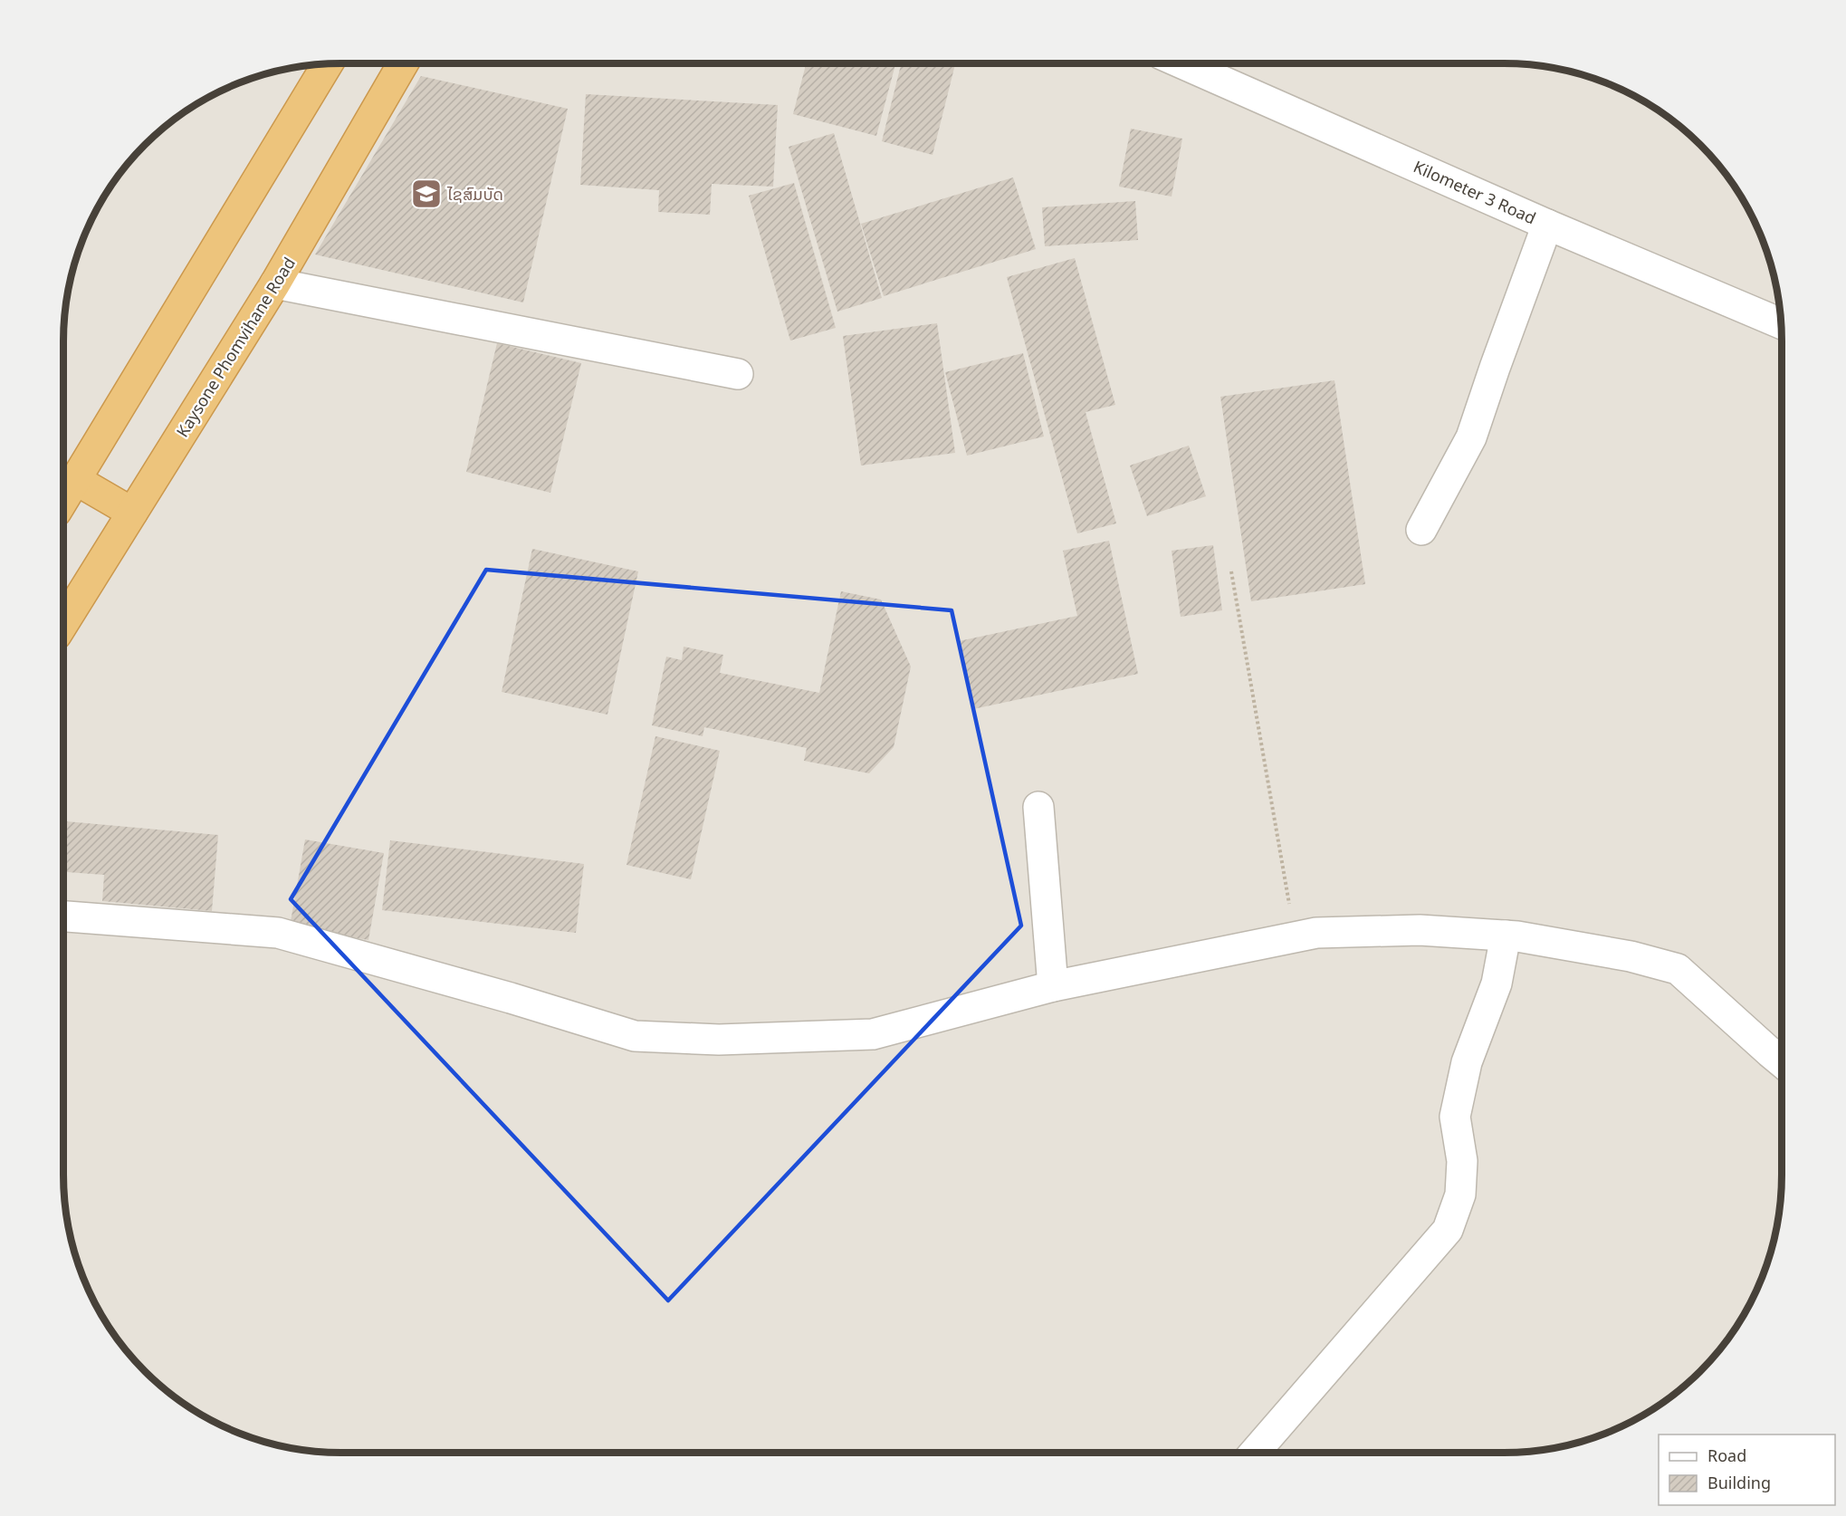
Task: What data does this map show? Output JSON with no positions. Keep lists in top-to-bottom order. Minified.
{"streets":{"highway":["Kaysone Phomvihane Road"],"street":["Kilometer 3 Road"]},"places":{"school or university":["ໄຊສົມບັດ"]},"legend":["Road","Building"]}
